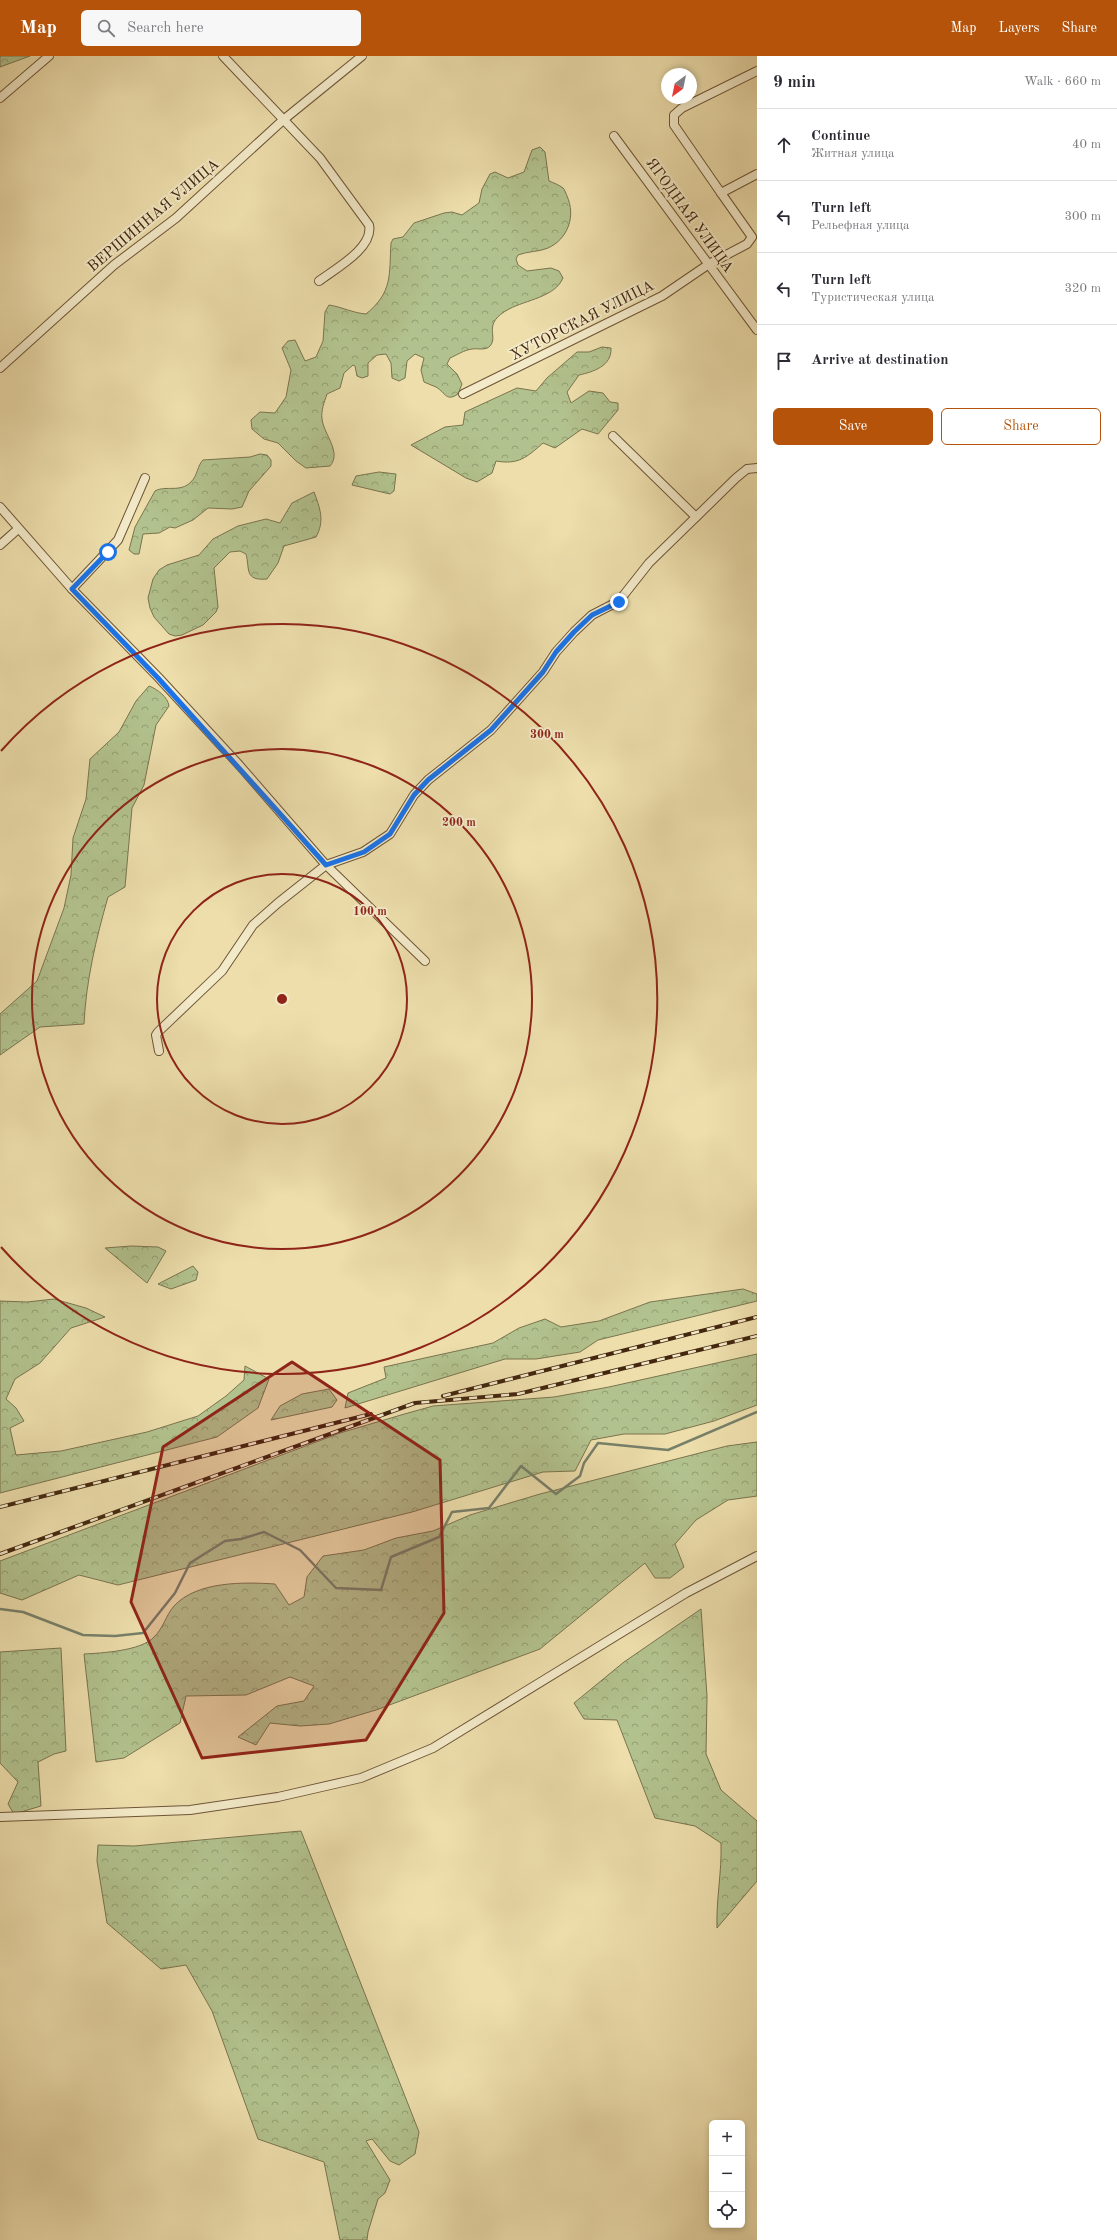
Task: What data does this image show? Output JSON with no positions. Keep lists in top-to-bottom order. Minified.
{"streets":{"street":["ВЕРШИННАЯ УЛИЦА","ЯГОДНАЯ УЛИЦА","ХУТОРСКАЯ УЛИЦА"]},"crossings":[["ЯГОДНАЯ УЛИЦА","ХУТОРСКАЯ УЛИЦА"]],"north":"bottom left","page":{"header":"Map","search":"Search here","nav":["Map","Layers","Share"],"heading":["9 min","Walk · 660 m"],"list":[["Continue","Житная улица","40 m"],["Turn left","Рельефная улица","300 m"],["Turn left","Туристическая улица","320 m"],"Arrive at destination"],"buttons":["Save","Share"],"map_buttons":["+","−"]},"rings":["300 m","200 m","100 m"]}
